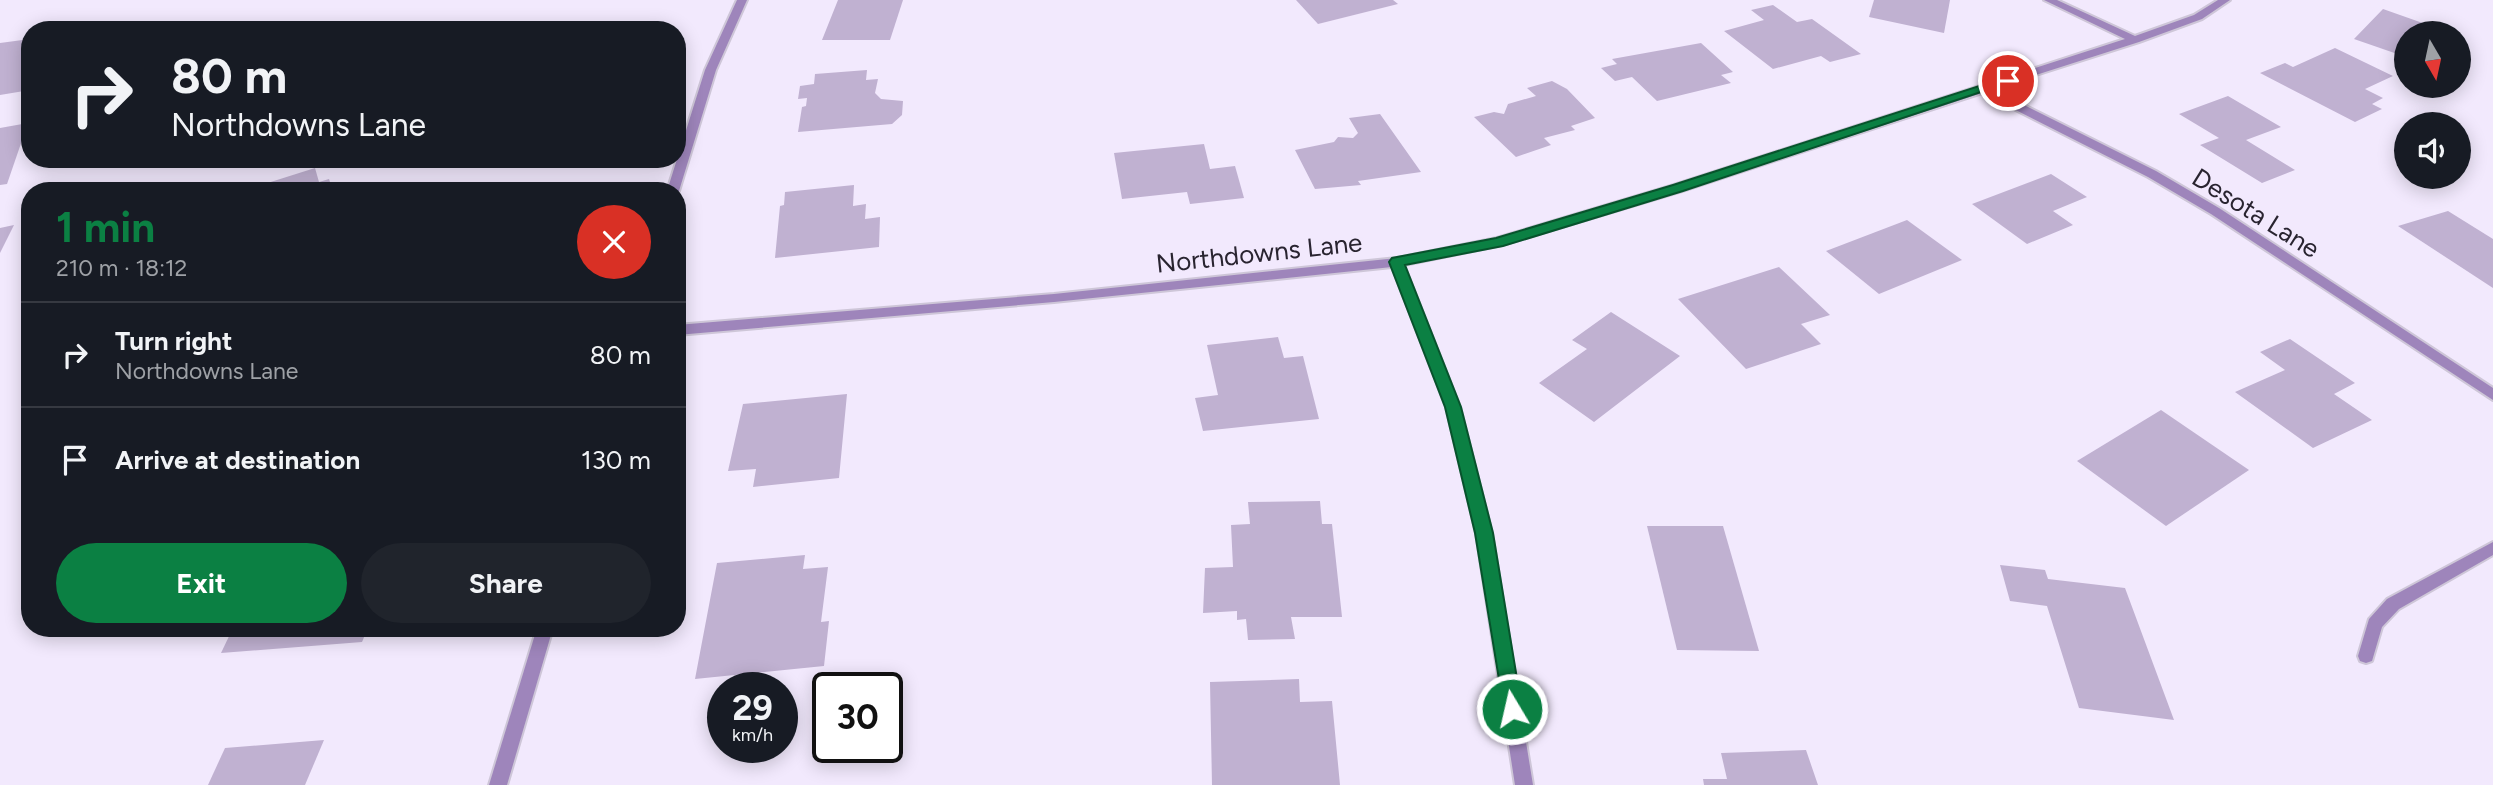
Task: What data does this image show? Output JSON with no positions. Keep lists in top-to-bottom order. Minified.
{"streets":{"street":["Desota Lane","Northdowns Lane"]},"crossings":[["Desota Lane","Northdowns Lane"]],"north":"bottom","page":{"turn":["80 m","Northdowns Lane"],"heading":["1 min","210 m · 18:12"],"list":[{"name":"Turn right","note":"Northdowns Lane","value":"80 m"},{"name":"Arrive at destination","value":"130 m"}],"buttons":["Exit","Share"],"speed":"29 km/h","limit":"30"}}
